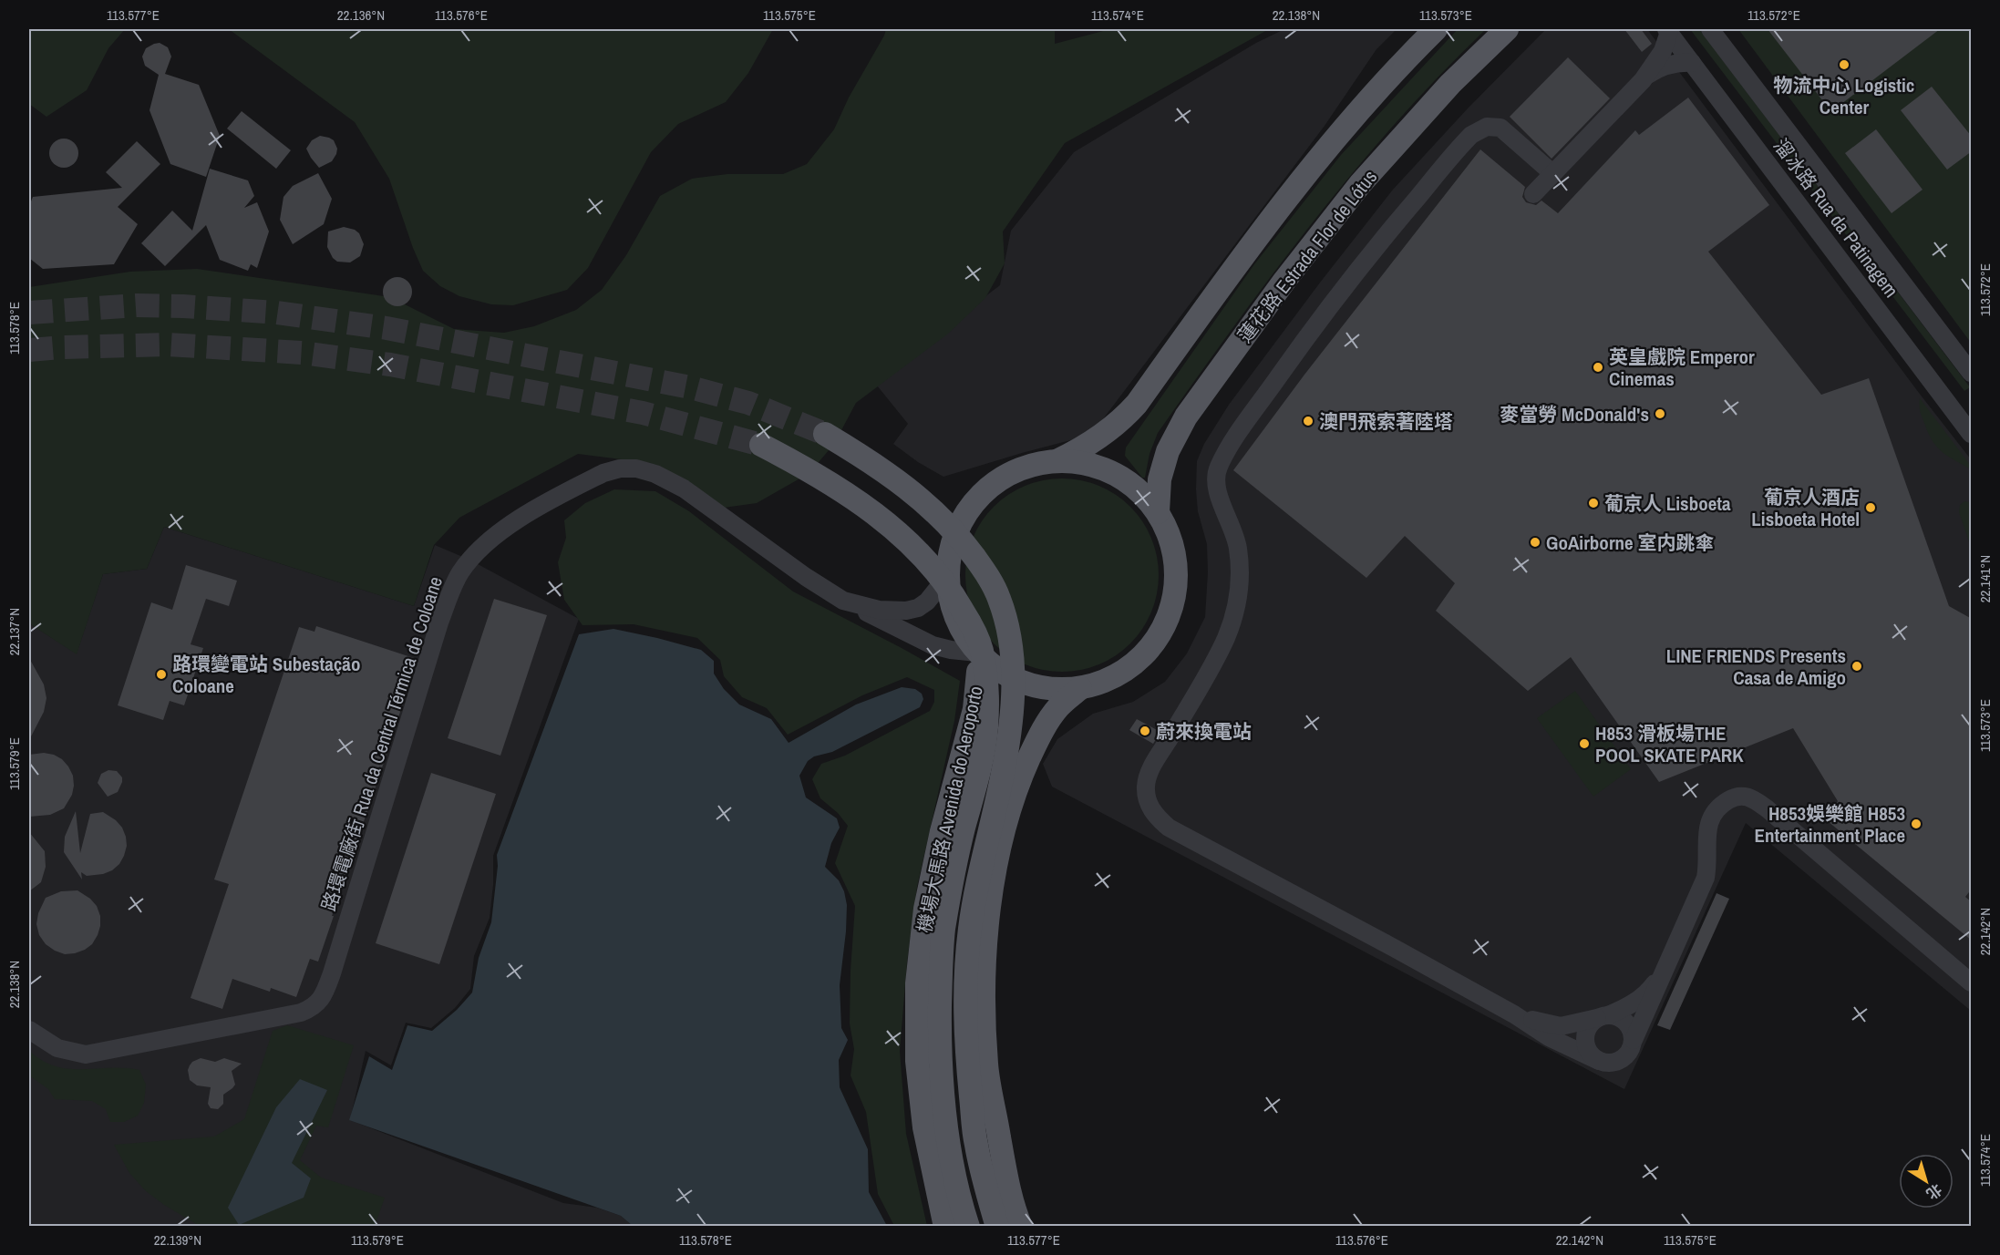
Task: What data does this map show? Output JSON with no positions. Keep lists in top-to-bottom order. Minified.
{"streets":{"main road":["蓮花路 Estrada Flor de Lótus","機場大馬路 Avenida do Aeroporto"],"street":["溜冰路 Rua da Patinagem","路環電廠街 Rua da Central Térmica de Coloane"]},"places":["物流中心 Logistic Center","英皇戲院 Emperor Cinemas","麥當勞 McDonald's","澳門飛索著陸塔","葡京人 Lisboeta","葡京人酒店 Lisboeta Hotel","GoAirborne 室内跳傘","LINE FRIENDS Presents Casa de Amigo","路環變電站 Subestação Coloane","蔚來換電站","H853 滑板場THE POOL SKATE PARK","H853娛樂館 H853 Entertainment Place"],"north":"bottom right","coordinates":["113.577°E","22.136°N","113.576°E","113.575°E","113.574°E","22.138°N","113.573°E","113.572°E","113.578°E","22.141°N","22.137°N","113.579°E","22.142°N","22.139°N"]}
